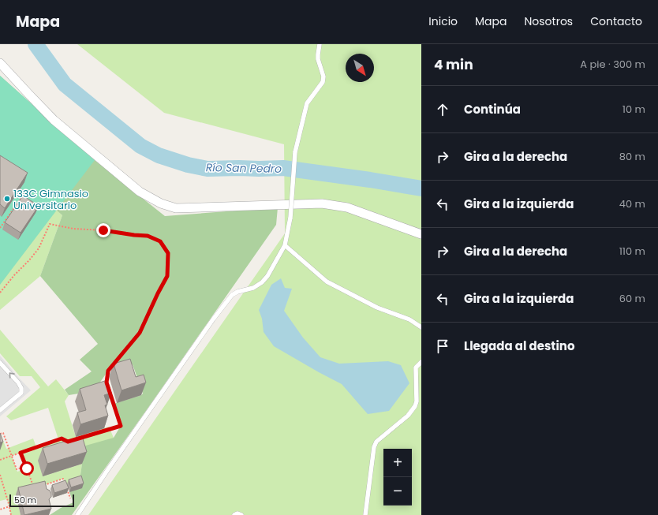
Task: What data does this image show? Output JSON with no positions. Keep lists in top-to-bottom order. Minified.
{"water":["Río San Pedro"],"places":["133C Gimnasio Universitario"],"scale_bar":"50 m","north":"bottom right","page":{"header":"Mapa","nav":["Inicio","Mapa","Nosotros","Contacto"],"heading":["4 min","A pie · 300 m"],"list":[["Continúa","10 m"],["Gira a la derecha","80 m"],["Gira a la izquierda","40 m"],["Gira a la derecha","110 m"],["Gira a la izquierda","60 m"],"Llegada al destino"],"map_buttons":["+","−"],"scale":"50 m"}}
